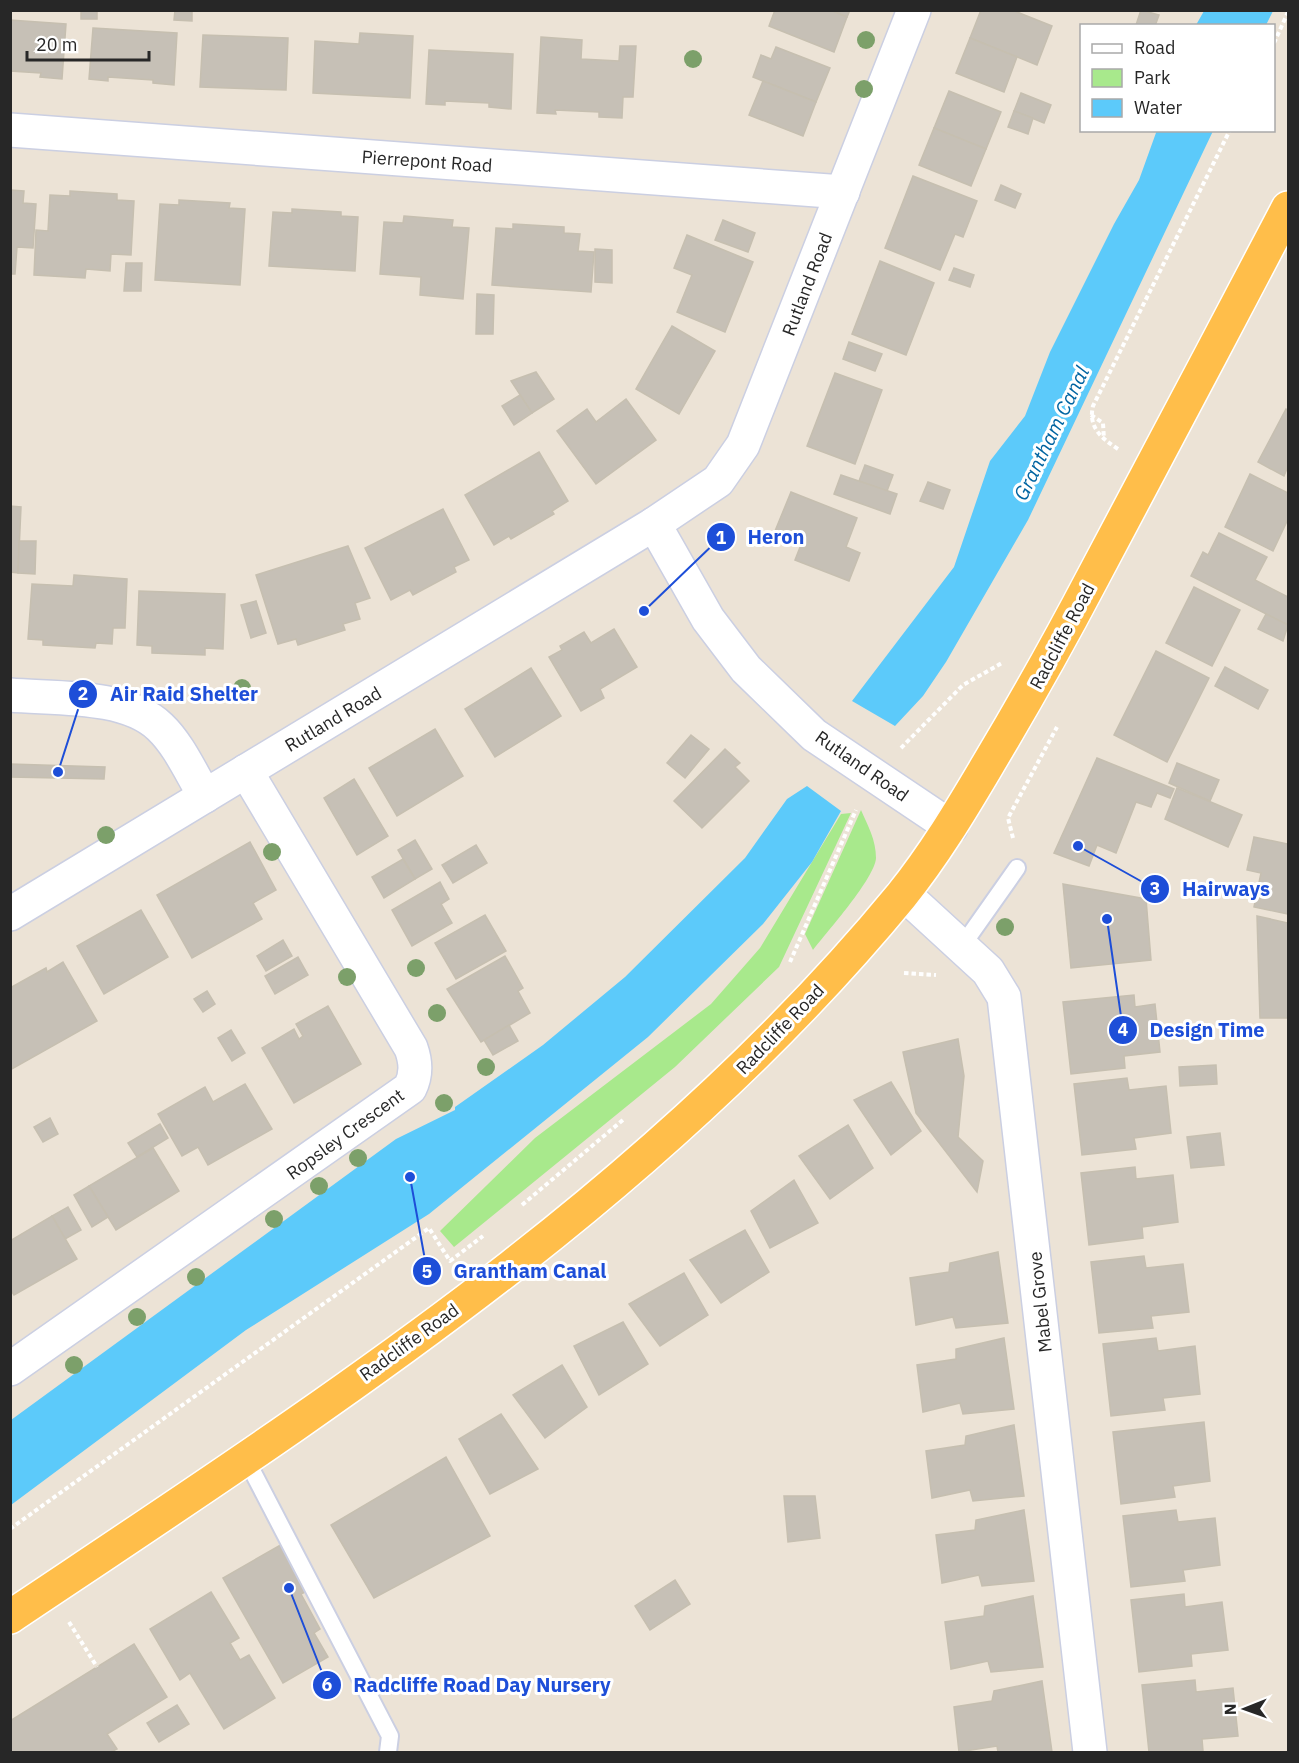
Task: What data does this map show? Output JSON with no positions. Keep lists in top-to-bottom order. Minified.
{"streets":{"highway":["Radcliffe Road"],"street":["Pierrepont Road","Rutland Road","Ropsley Crescent","Mabel Grove"]},"crossings":[["Pierrepont Road","Rutland Road"],["Rutland Road","Radcliffe Road"],["Rutland Road","Ropsley Crescent"],["Radcliffe Road","Mabel Grove"]],"water":["Grantham Canal"],"places":["Heron","Air Raid Shelter","Hairways","Design Time","Grantham Canal","Radcliffe Road Day Nursery"],"legend":["Road","Park","Water"],"scale_bar":"20 m","north":"left"}
